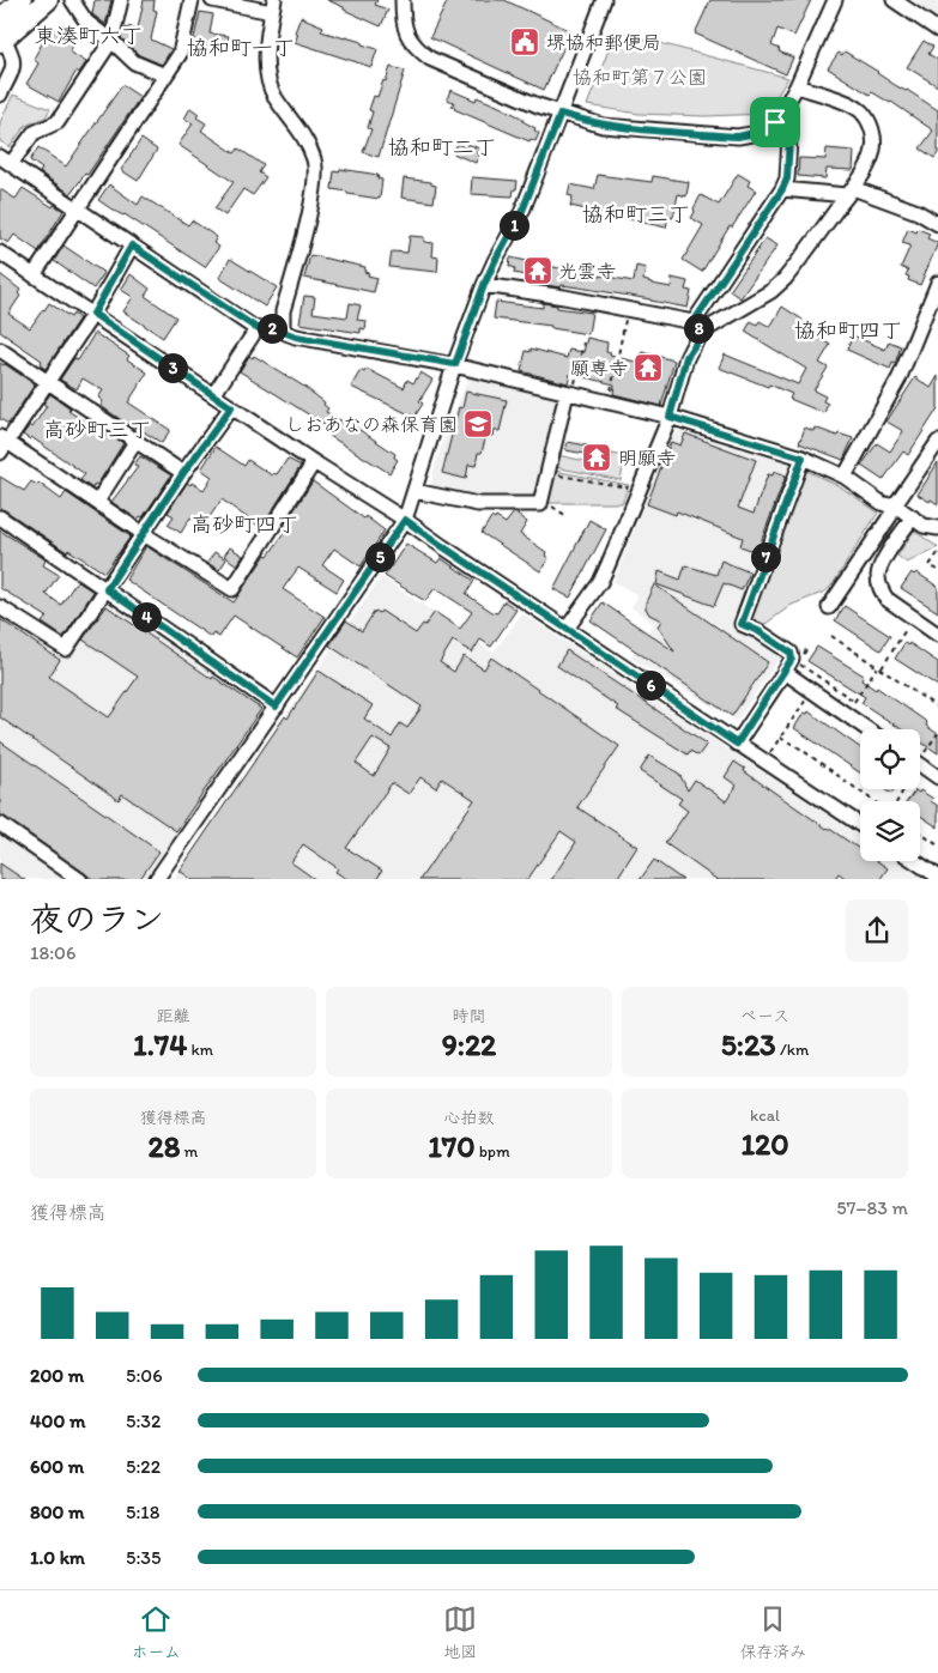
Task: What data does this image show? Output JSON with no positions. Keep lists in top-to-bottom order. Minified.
{"districts":["東湊町六丁","協和町一丁","協和町二丁","協和町三丁","協和町四丁","高砂町三丁","高砂町四丁"],"parks":["協和町第７公園"],"places":{"public building":["堺協和郵便局"],"temple":["光雲寺","願専寺","明願寺"],"school or university":["しおあなの森保育園"]},"page":{"pins":["1","2","8","3","5","7","4","6"],"heading":["夜のラン","18:06"],"stats":[["距離","1.74 km"],["時間","9:22"],["ペース","5:23 /km"],["獲得標高","28 m"],["心拍数","170 bpm"],["kcal","120"]],"chart":["獲得標高","57–83 m"],"list":[{"name":"200 m","note":"5:06"},{"name":"400 m","note":"5:32"},{"name":"600 m","note":"5:22"},{"name":"800 m","note":"5:18"},{"name":"1.0 km","note":"5:35"}],"tabs":["ホーム","地図","保存済み"]}}
